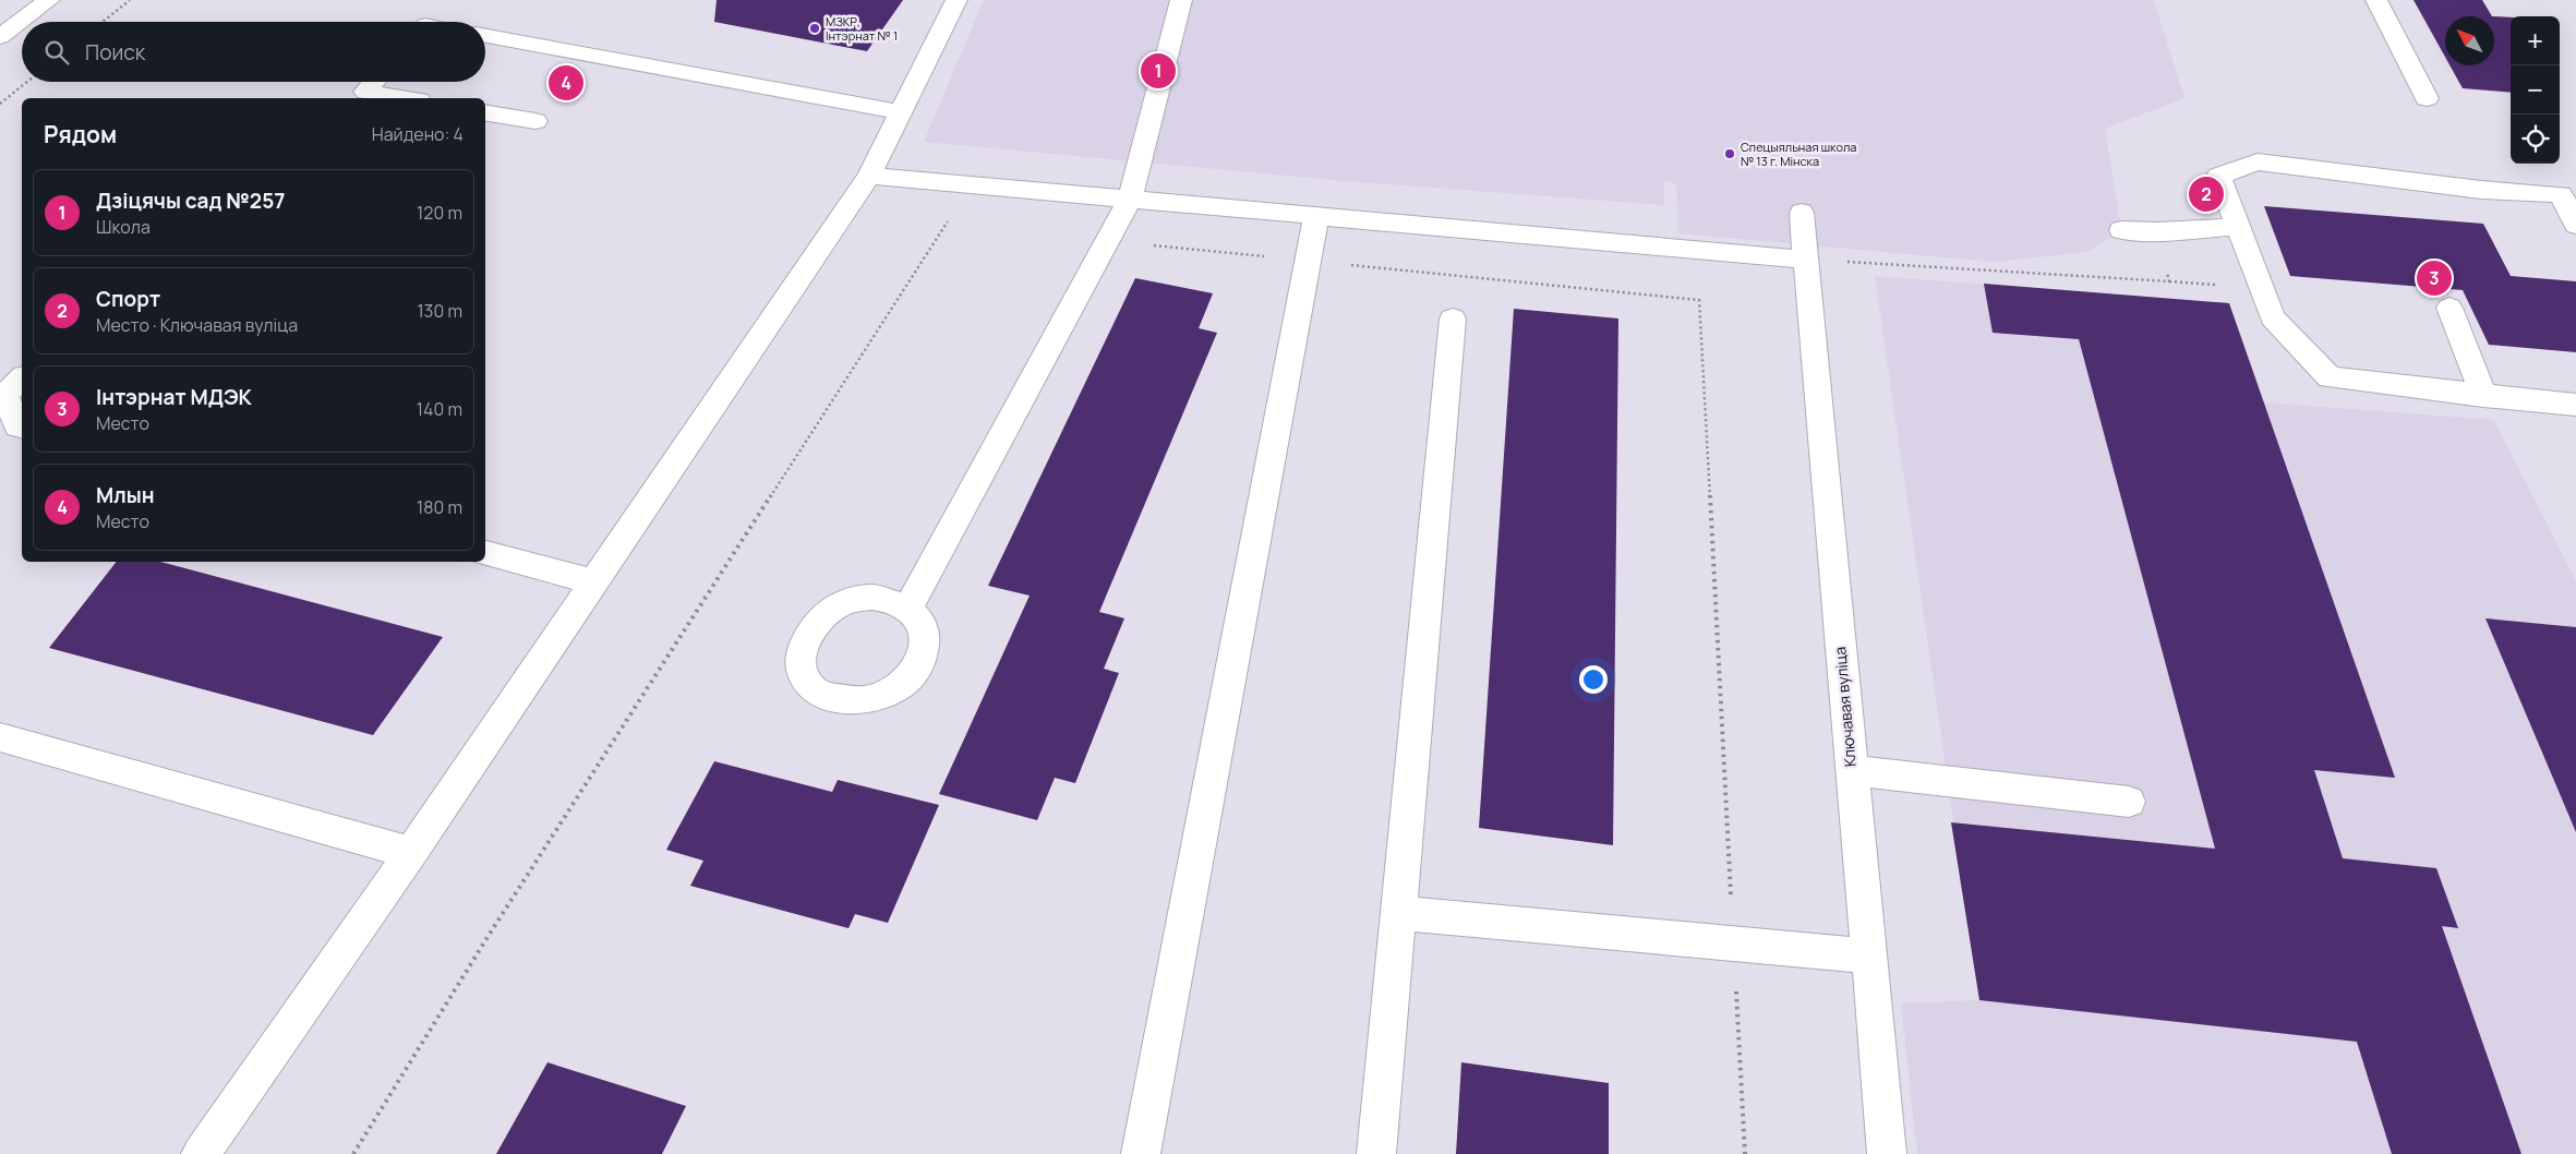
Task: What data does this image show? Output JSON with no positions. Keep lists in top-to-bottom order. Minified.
{"streets":{"street":["Ключавая вуліца"]},"places":["МЗКР, Інтэрнат № 1","Спецыяльная школа № 13 г. Мінска"],"north":"top left","page":{"map_buttons":["+","−"],"search":"Поиск","pins":["1","4","2","3"],"heading":["Рядом","Найдено: 4"],"list":[{"mark":"1","name":"Дзіцячы сад №257","note":"Школа","value":"120 m"},{"mark":"2","name":"Спорт","note":"Место · Ключавая вуліца","value":"130 m"},{"mark":"3","name":"Інтэрнат МДЭК","note":"Место","value":"140 m"},{"mark":"4","name":"Млын","note":"Место","value":"180 m"}]}}
